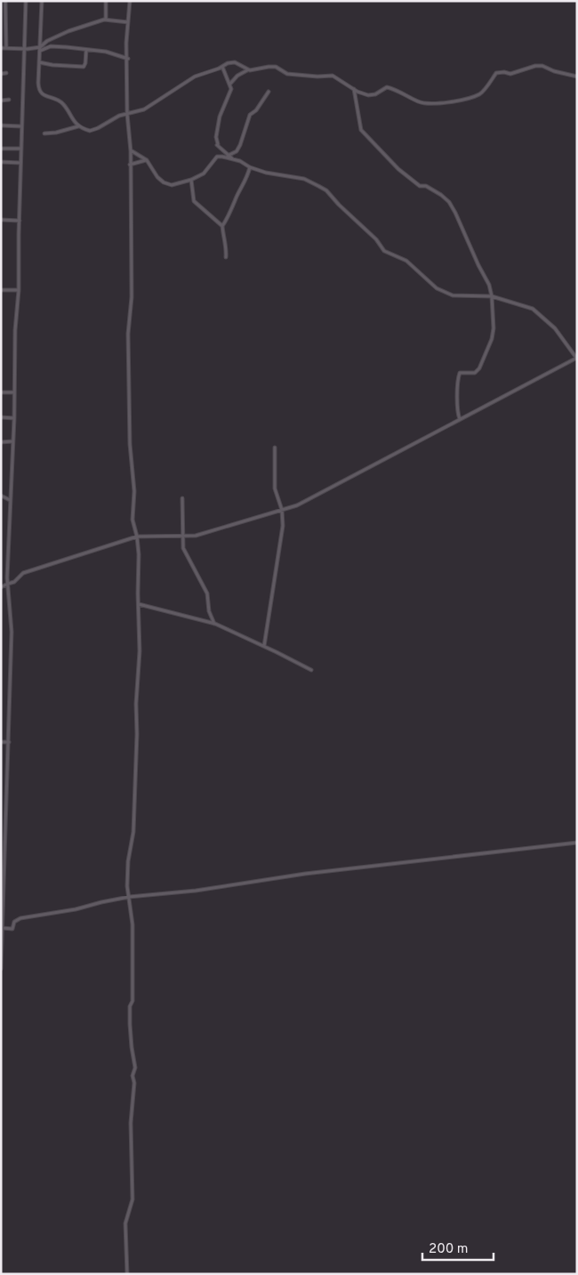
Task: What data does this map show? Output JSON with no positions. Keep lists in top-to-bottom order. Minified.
{"scale_bar":"200 m"}
